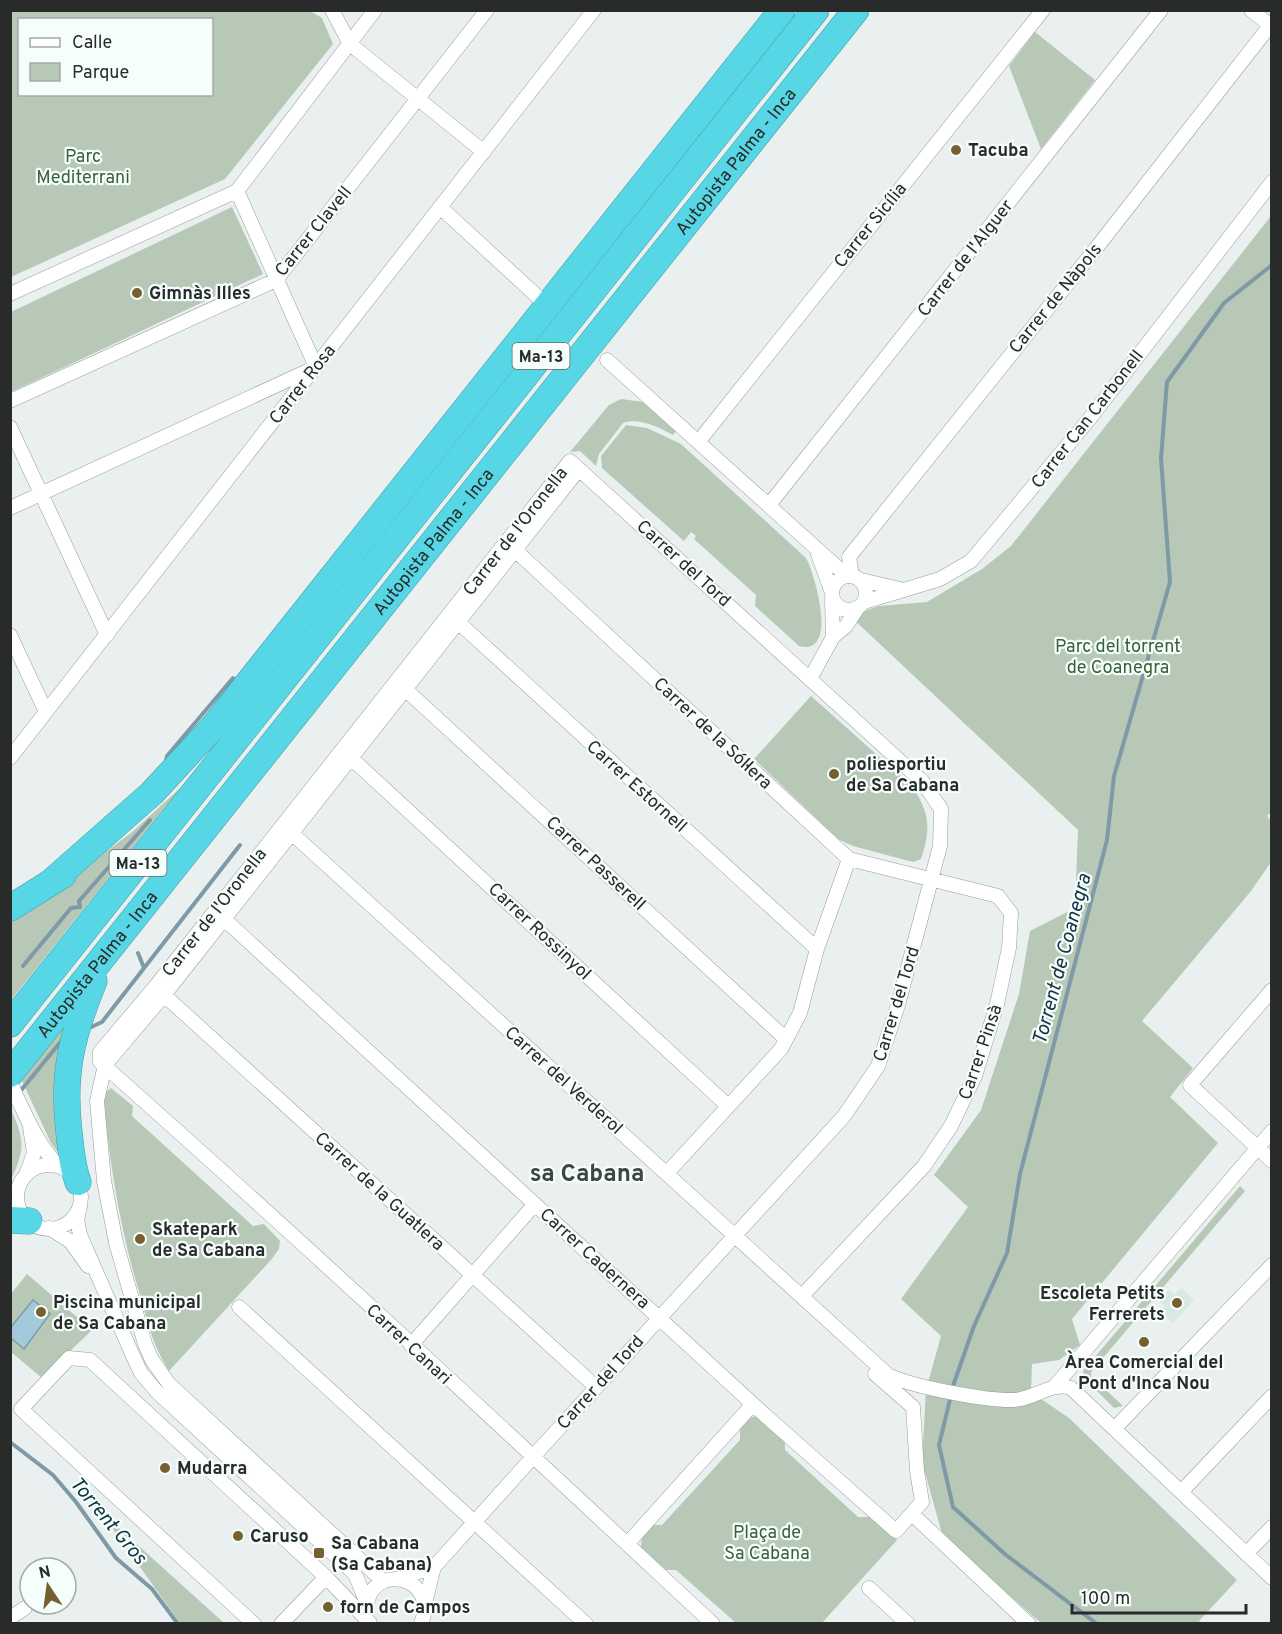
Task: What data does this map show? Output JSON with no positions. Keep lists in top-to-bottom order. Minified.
{"streets":{"highway":["Autopista Palma - Inca","Ma-13"],"street":["Carrer Sicília","Carrer Clavell","Carrer de l'Alguer","Carrer de Nàpols","Carrer Rosa","Carrer Can Carbonell","Carrer de l'Oronella","Carrer del Tord","Carrer de la Sól·lera","Carrer Estornell","Carrer Passerell","Carrer Rossinyol","Carrer Pinsà","Carrer del Verderol","Carrer de la Guatlera","Carrer Cadernera","Carrer Canari"]},"crossings":[["Carrer de Nàpols","Carrer Can Carbonell"],["Carrer de l'Oronella","Carrer del Tord"],["Carrer de l'Oronella","Carrer de la Sól·lera"],["Carrer de l'Oronella","Carrer Estornell"],["Carrer de l'Oronella","Carrer Passerell"],["Carrer de l'Oronella","Carrer Rossinyol"],["Carrer de l'Oronella","Carrer del Verderol"],["Carrer de l'Oronella","Carrer de la Guatlera"],["Carrer de l'Oronella","Carrer Cadernera"],["Carrer de l'Oronella","Carrer Canari"],["Carrer del Tord","Carrer de la Sól·lera"],["Carrer del Tord","Carrer Pinsà"],["Carrer del Tord","Carrer del Verderol"],["Carrer del Tord","Carrer de la Guatlera"],["Carrer del Tord","Carrer Cadernera"],["Carrer del Tord","Carrer Canari"],["Carrer de la Sól·lera","Carrer Pinsà"],["Carrer Pinsà","Carrer del Verderol"]],"districts":["sa Cabana"],"water":["Torrent de Coanegra","Torrent Gros"],"parks":["Parc Mediterrani","Parc del torrent de Coanegra","Plaça de Sa Cabana"],"places":{"other":["Tacuba","Gimnàs Illes","poliesportiu de Sa Cabana","Skatepark de Sa Cabana","Escoleta Petits Ferrerets","Piscina municipal de Sa Cabana","Àrea Comercial del Pont d'Inca Nou","Mudarra","Caruso","forn de Campos"],"transit":["Sa Cabana (Sa Cabana)"]},"legend":["Calle","Parque"],"scale_bar":"100 m","north":"top"}
